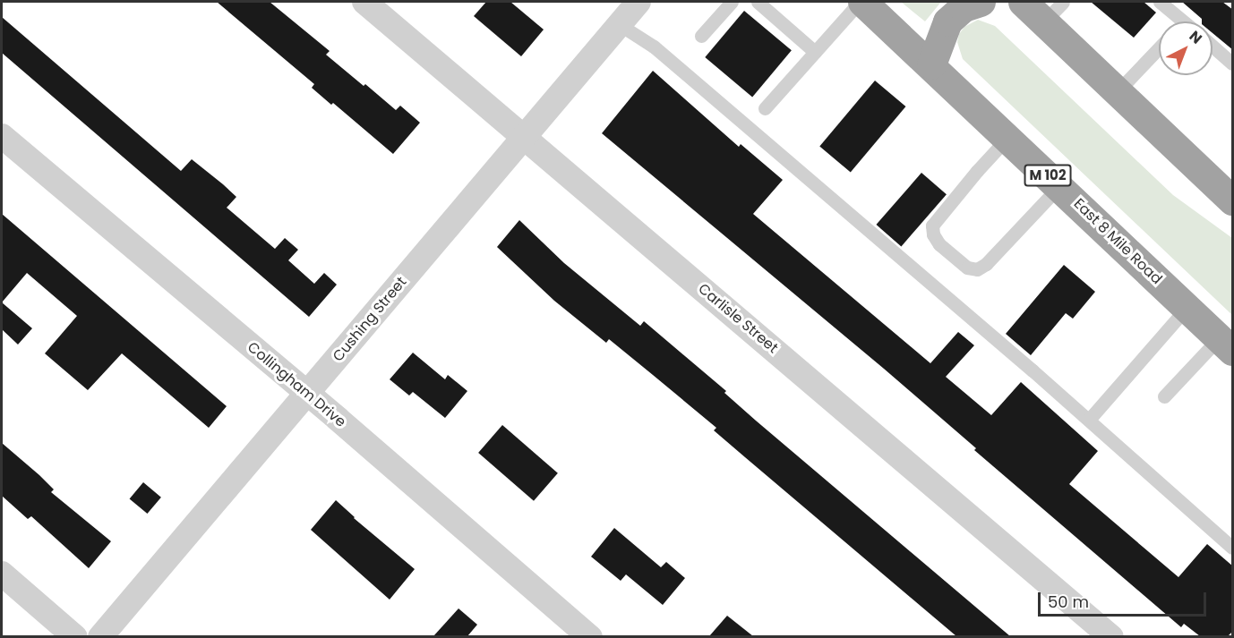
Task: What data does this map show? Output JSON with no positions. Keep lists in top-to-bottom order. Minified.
{"streets":{"highway":["M 102","East 8 Mile Road"],"street":["Carlisle Street","Cushing Street","Collingham Drive"]},"crossings":[["Carlisle Street","Cushing Street"],["Cushing Street","Collingham Drive"]],"scale_bar":"50 m","north":"top right"}
